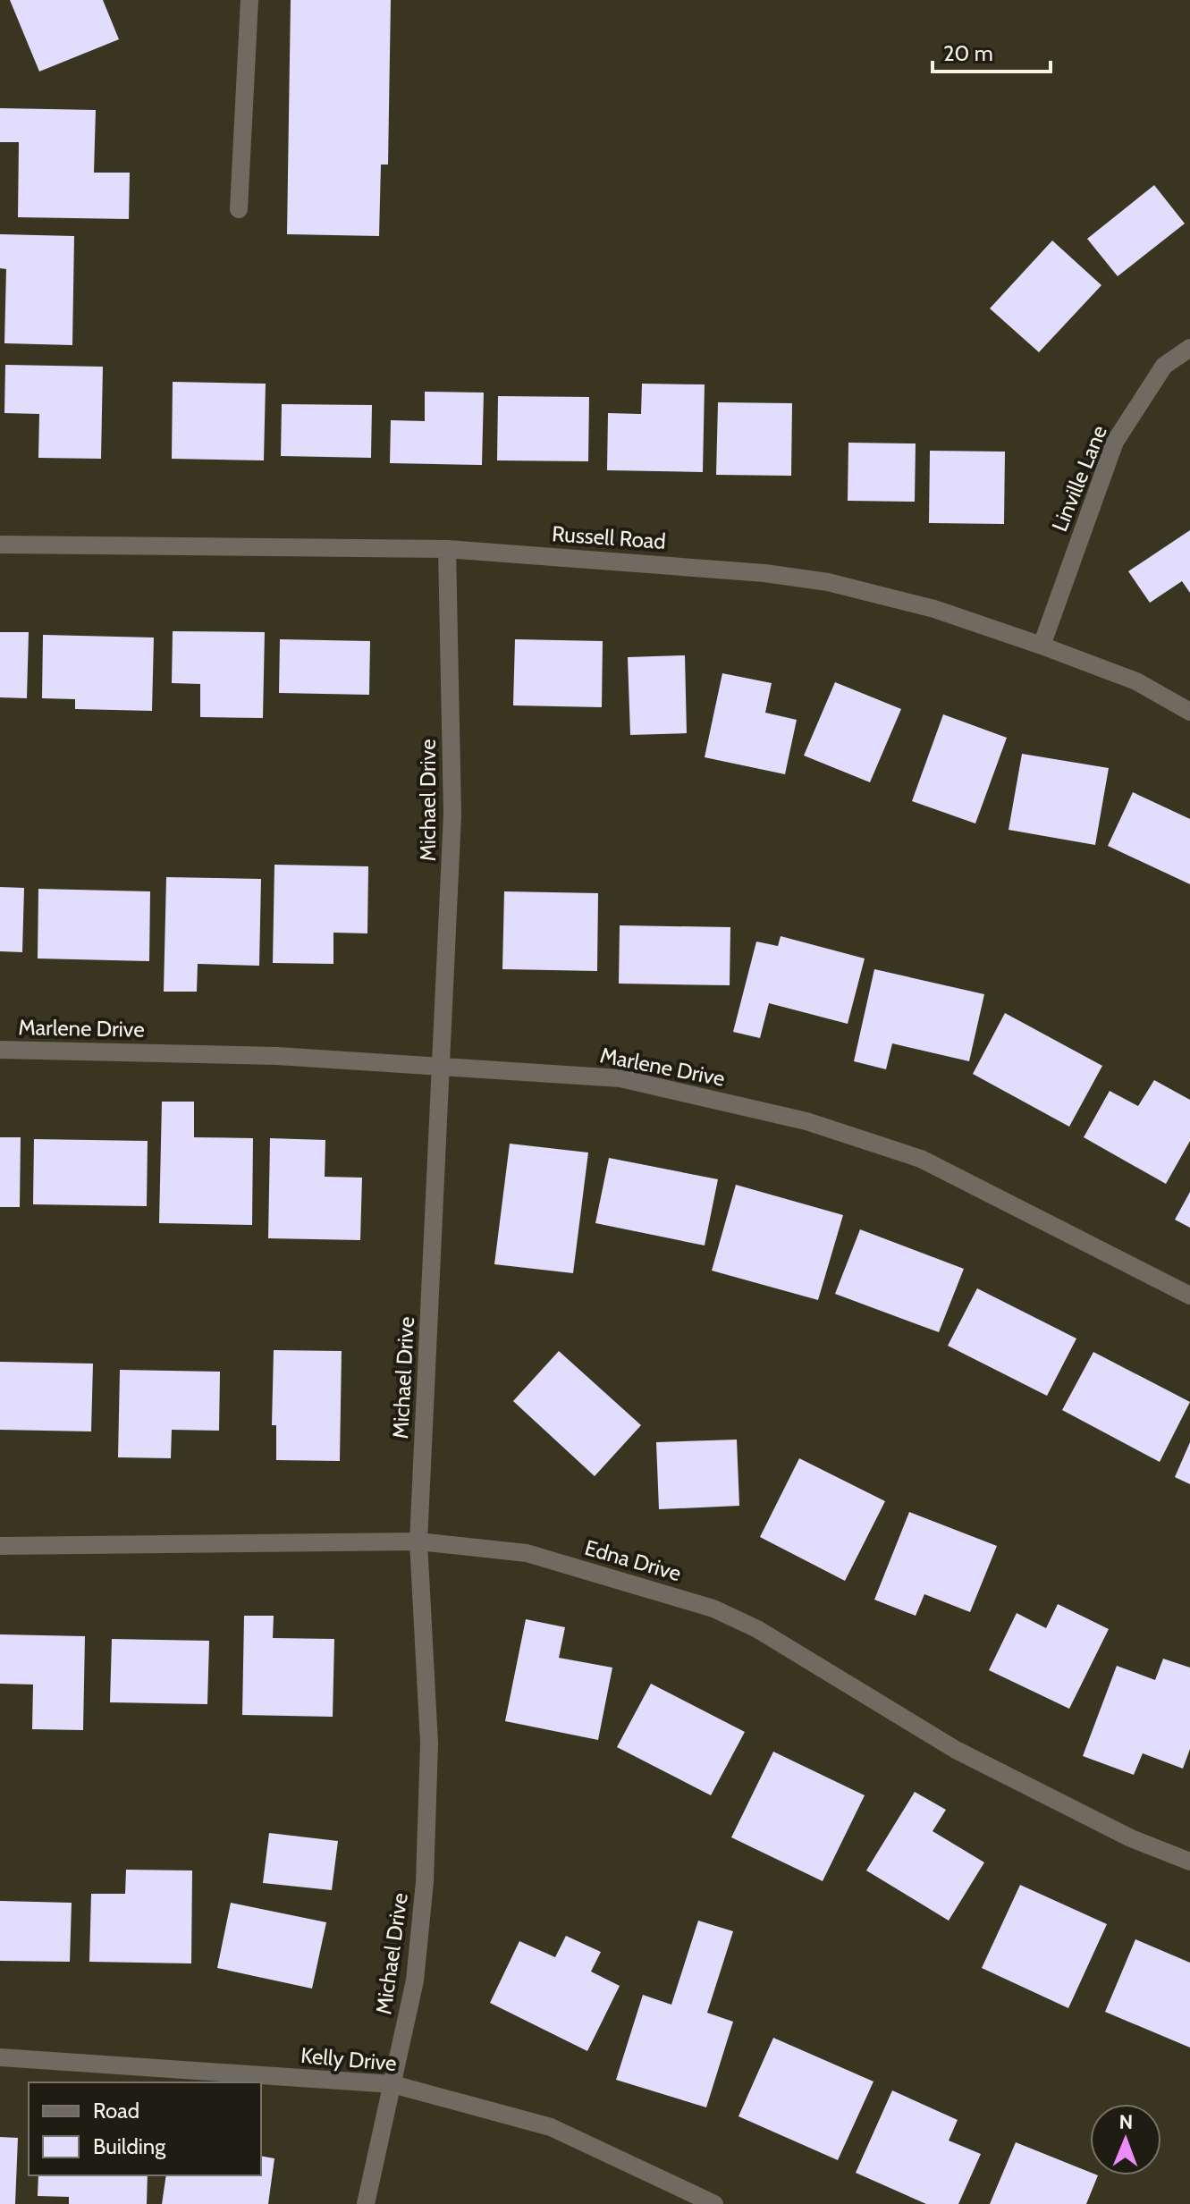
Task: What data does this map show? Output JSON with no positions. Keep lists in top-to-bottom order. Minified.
{"streets":{"street":["Linville Lane","Russell Road","Michael Drive","Marlene Drive","Edna Drive","Kelly Drive"]},"crossings":[["Linville Lane","Russell Road"],["Russell Road","Michael Drive"],["Michael Drive","Marlene Drive"],["Michael Drive","Edna Drive"],["Michael Drive","Kelly Drive"]],"legend":["Road","Building"],"scale_bar":"20 m","north":"top"}
